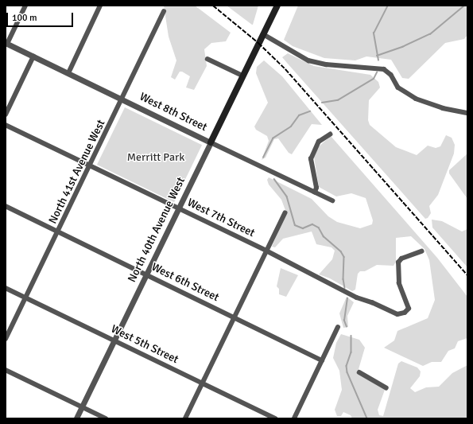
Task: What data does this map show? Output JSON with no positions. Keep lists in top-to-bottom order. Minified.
{"streets":{"main road":["North 40th Avenue West"],"street":["West 8th Street","North 41st Avenue West","West 7th Street","West 6th Street","West 5th Street"]},"crossings":[["West 8th Street","North 41st Avenue West"],["West 8th Street","North 40th Avenue West"],["North 41st Avenue West","West 7th Street"],["North 41st Avenue West","West 6th Street"],["North 41st Avenue West","West 5th Street"],["West 7th Street","North 40th Avenue West"],["North 40th Avenue West","West 6th Street"],["North 40th Avenue West","West 5th Street"]],"parks":["Merritt Park"],"scale_bar":"100 m"}
